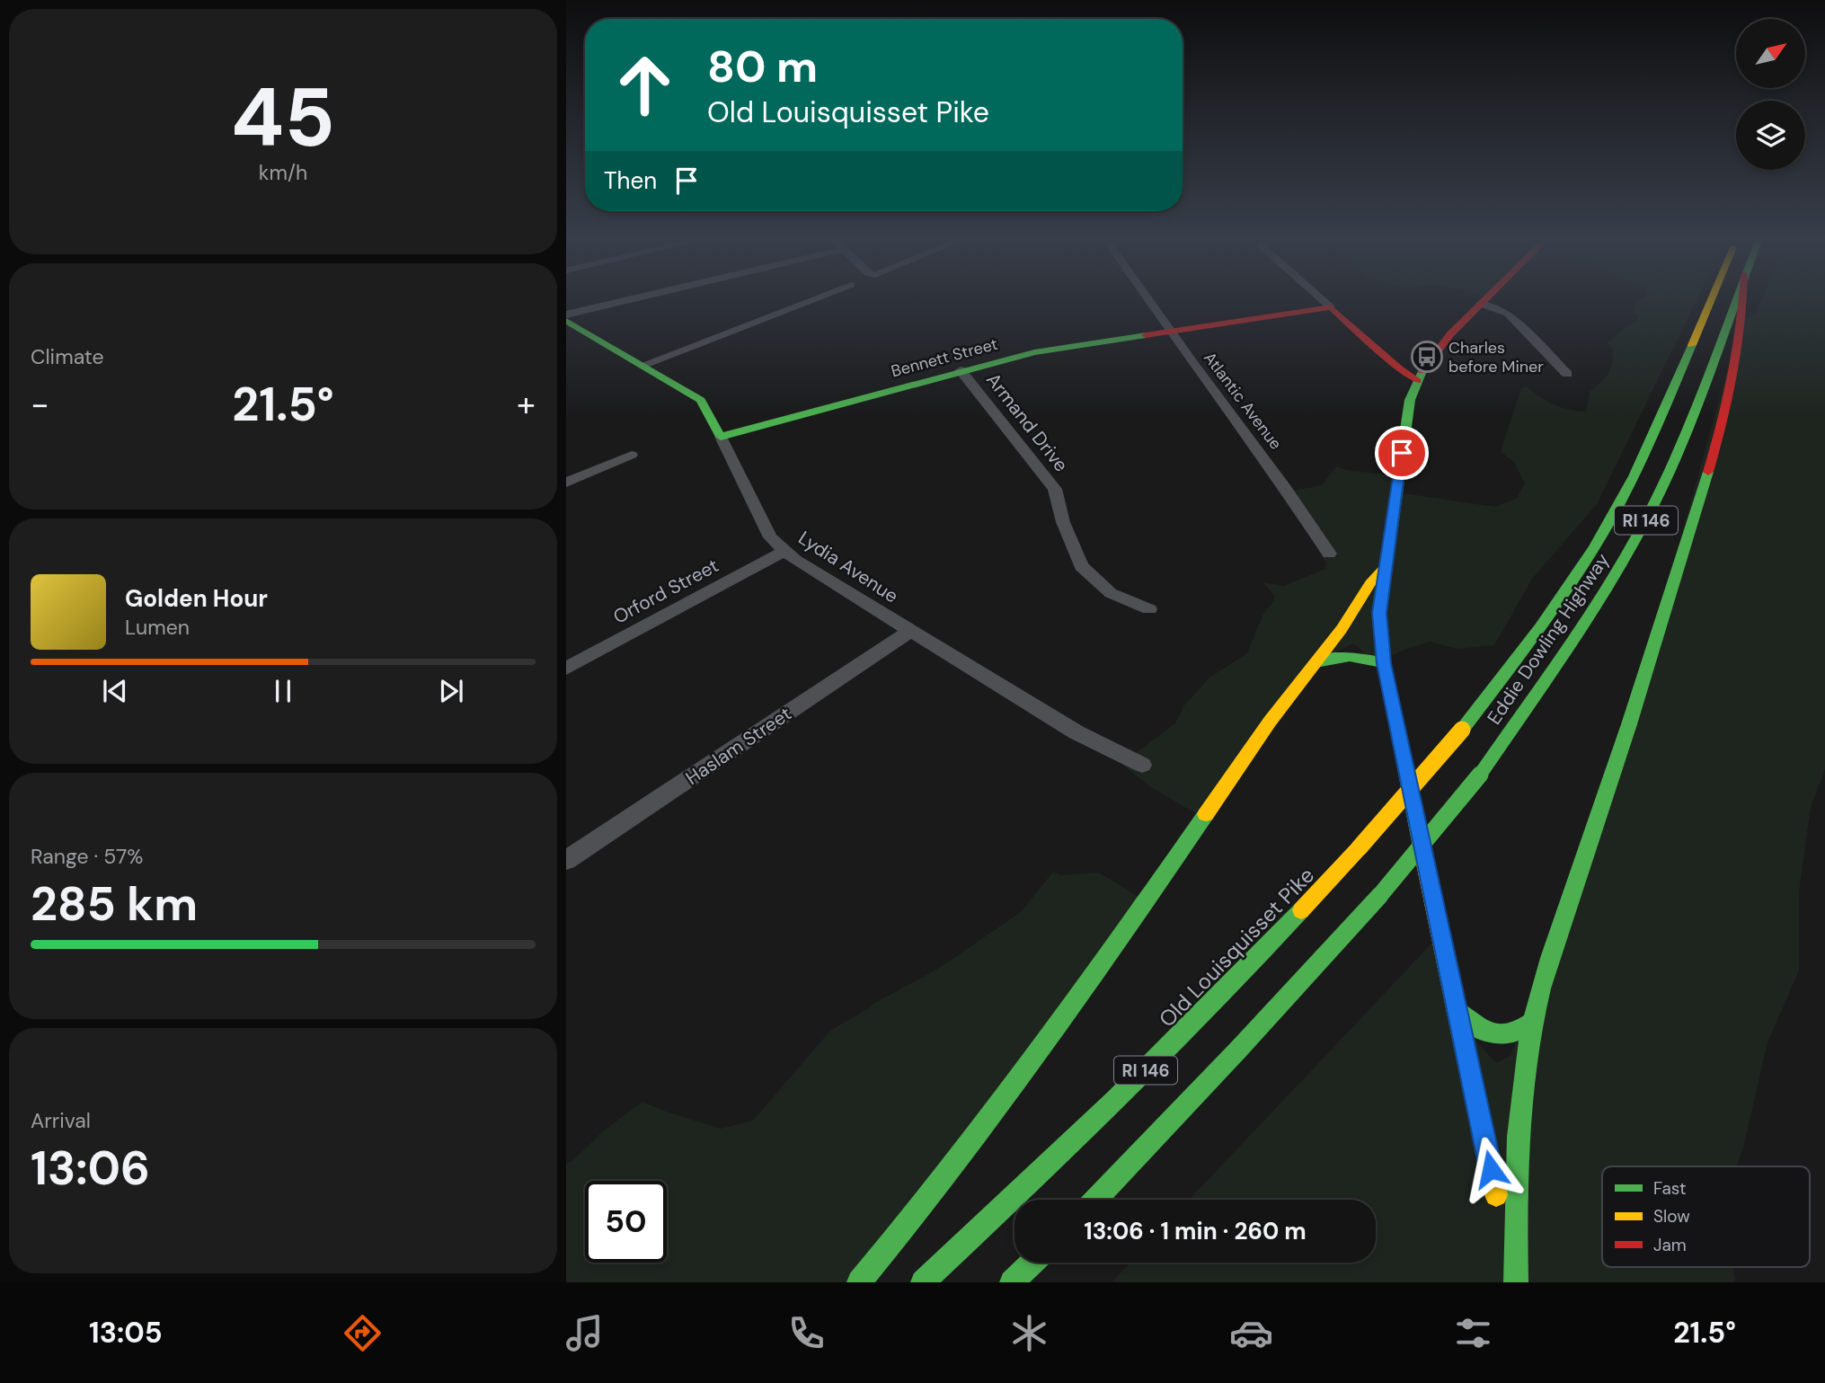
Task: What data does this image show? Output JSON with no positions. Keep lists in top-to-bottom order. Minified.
{"streets":{"main road":["Bennett Street","RI 146","Lydia Avenue","Eddie Dowling Highway","Old Louisquisset Pike"],"street":["Atlantic Avenue","Armand Drive","Orford Street","Haslam Street"]},"crossings":[["Bennett Street","Atlantic Avenue"],["Bennett Street","Armand Drive"],["Bennett Street","Lydia Avenue"],["Lydia Avenue","Orford Street"],["Lydia Avenue","Haslam Street"],["Eddie Dowling Highway","Old Louisquisset Pike"]],"places":{"bus stop":["Charles before Miner"]},"legend":["Fast","Slow","Jam"],"north":"top right","page":{"tile":[["45","km/h"],"Climate",["Range · 57%","285 km"],["Arrival","13:06"]],"turn":["80 m","Old Louisquisset Pike"],"then":"Then","heat":["−","21.5°","+"],"song":["Golden Hour","Lumen"],"limit":"50","trip":"13:06 · 1 min · 260 m","tabs":["13:05","21.5°"]}}
